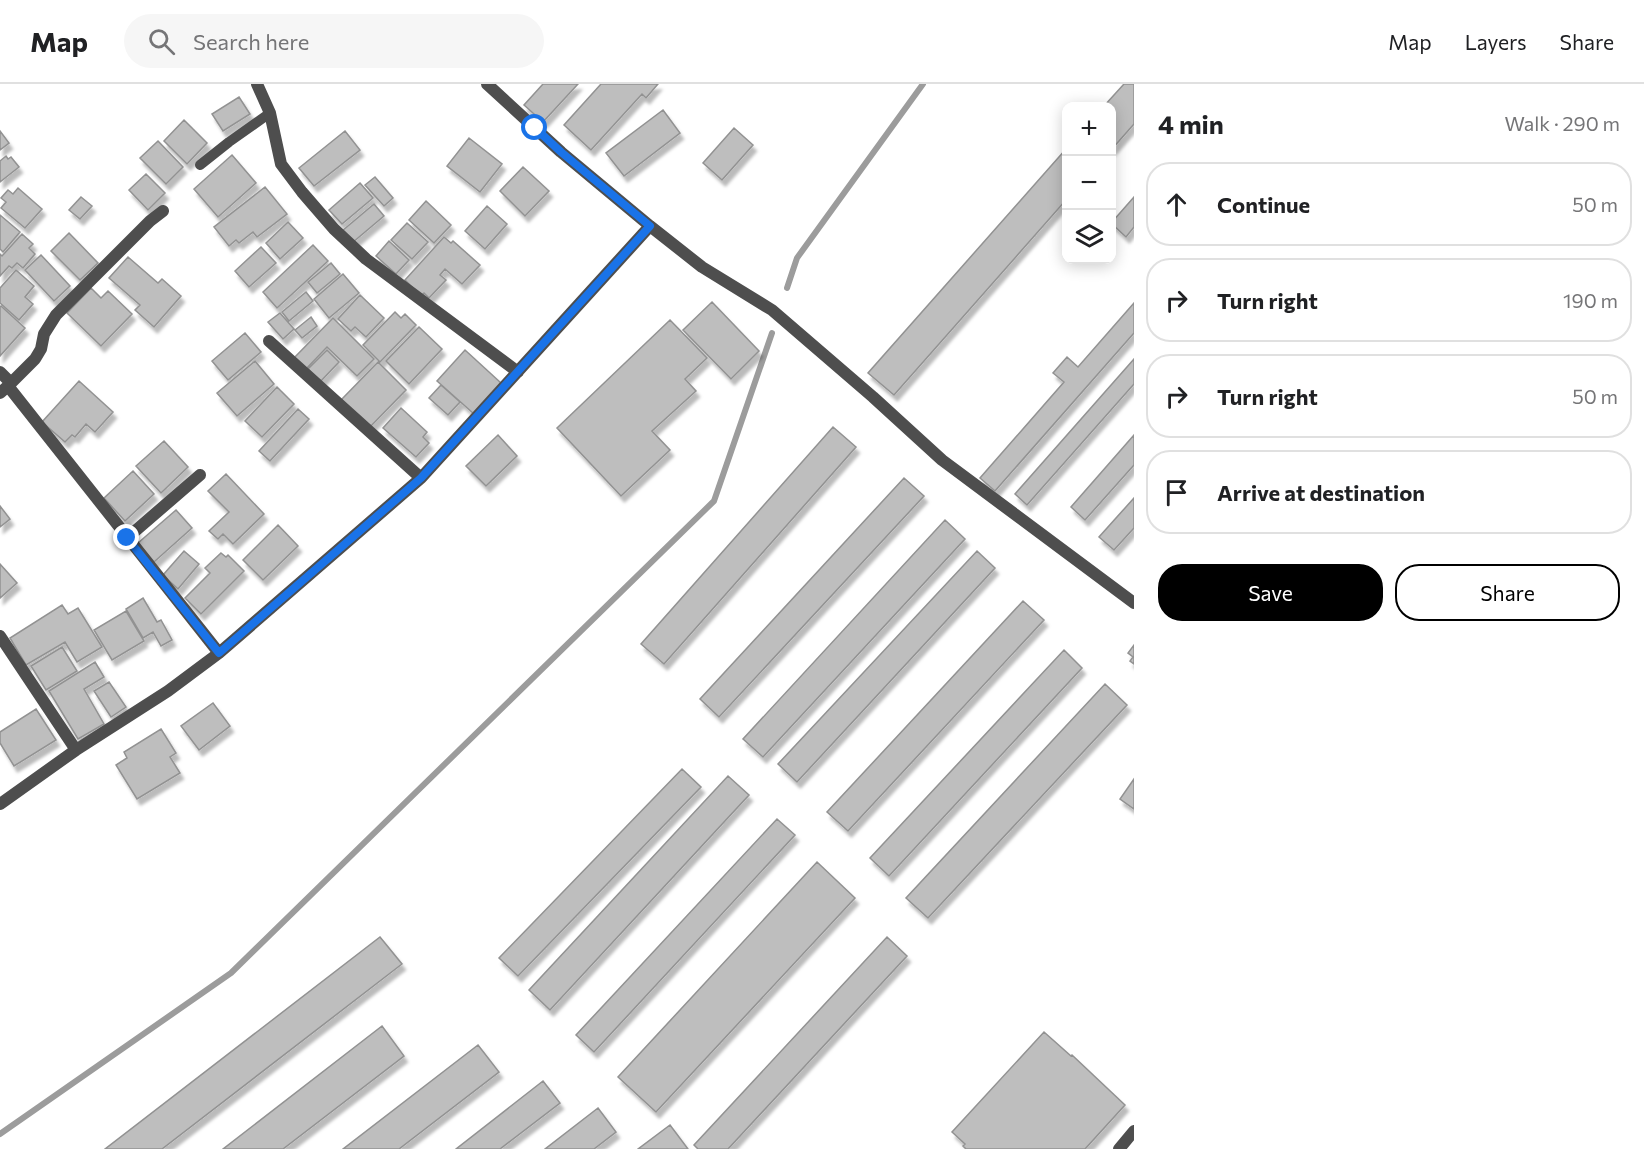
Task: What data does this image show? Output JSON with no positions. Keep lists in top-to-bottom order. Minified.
{"page":{"header":"Map","search":"Search here","nav":["Map","Layers","Share"],"heading":["4 min","Walk · 290 m"],"map_buttons":["+","−"],"list":[["Continue","50 m"],["Turn right","190 m"],["Turn right","50 m"],"Arrive at destination"],"buttons":["Save","Share"]}}
